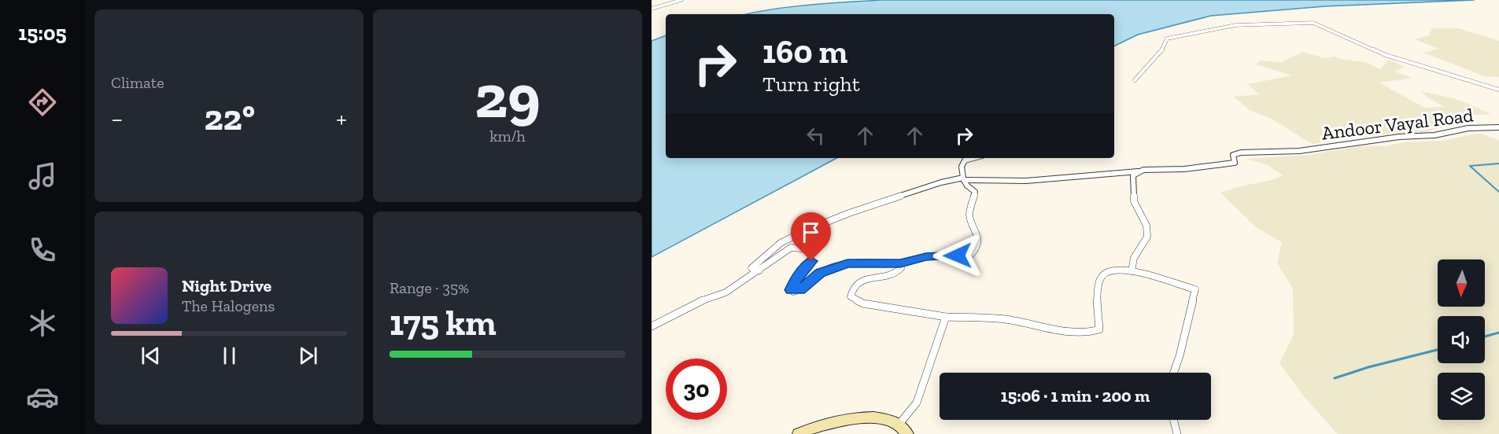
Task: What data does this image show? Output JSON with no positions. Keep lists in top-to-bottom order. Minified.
{"streets":{"street":["Andoor Vayal Road"]},"north":"bottom","page":{"tabs":"15:05","tile":["Climate",["29","km/h"],["Range · 35%","175 km"]],"turn":["160 m","Turn right"],"heat":["−","22°","+"],"song":["Night Drive","The Halogens"],"limit":"30","trip":"15:06 · 1 min · 200 m"}}
